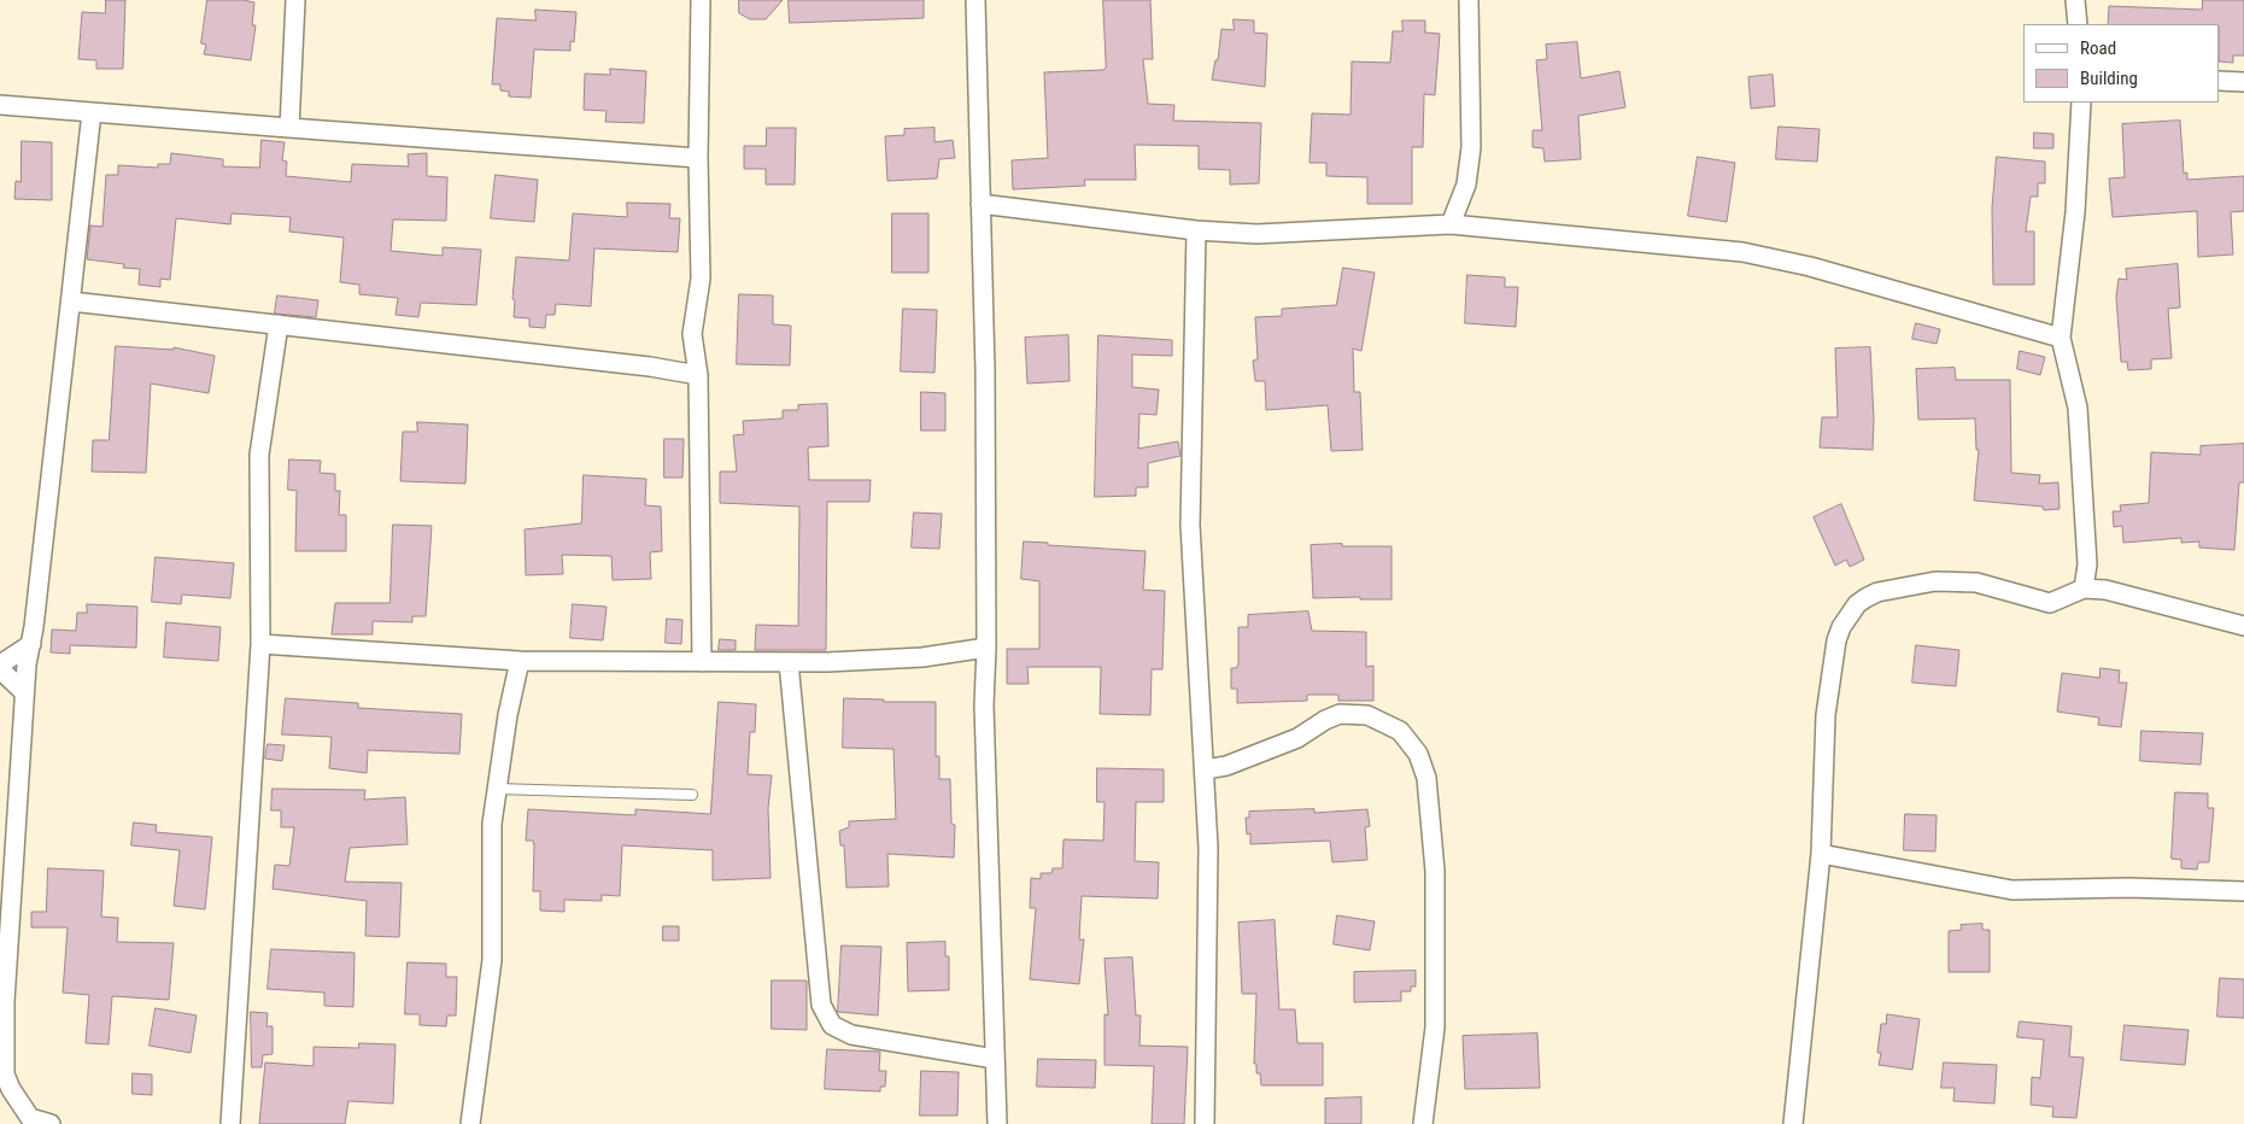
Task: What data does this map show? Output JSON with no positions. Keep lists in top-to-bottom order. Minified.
{"legend":["Road","Building"]}
